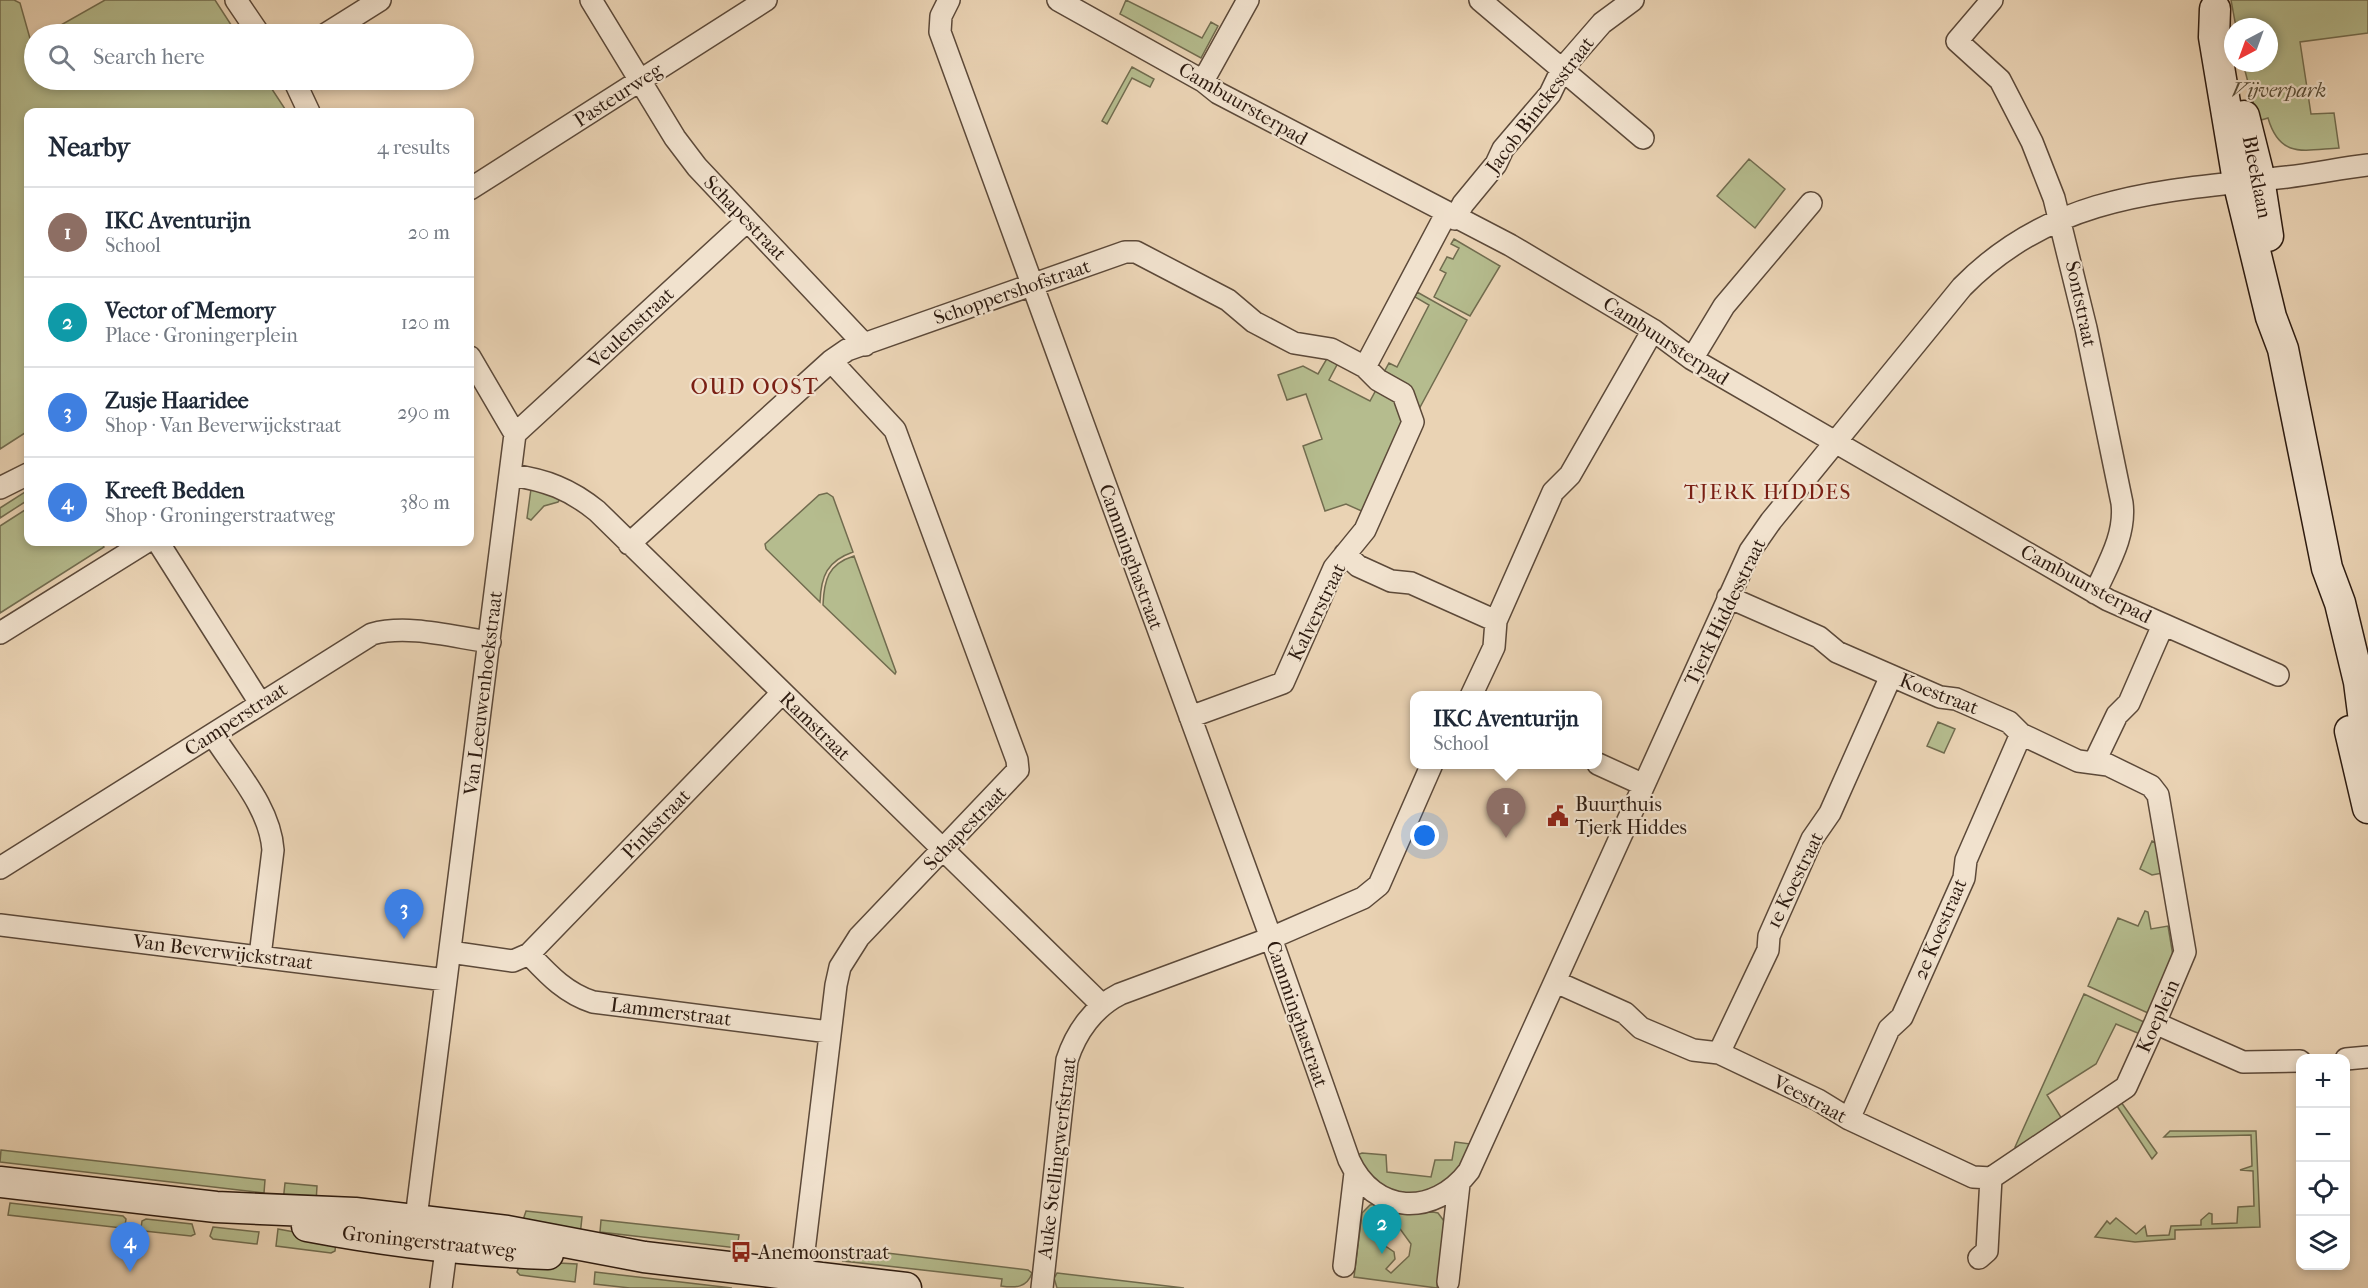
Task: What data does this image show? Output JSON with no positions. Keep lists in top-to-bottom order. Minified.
{"streets":{"main road":["Bleeklaan","Groningerstraatweg"],"street":["Pasteurweg","Cambuursterpad","Jacob Binckesstraat","Schapestraat","Schoppershofstraat","Sontstraat","Veulenstraat","Camminghastraat","Kalverstraat","Tjerk Hiddesstraat","Van Leeuwenhoekstraat","Koestraat","Camperstraat","Ramstraat","Pinkstraat","1e Koestraat","2e Koestraat","Van Beverwijckstraat","Lammerstraat","Koeplein","Veestraat","Auke Stellingwerfstraat"]},"crossings":[["Pasteurweg","Schapestraat"],["Cambuursterpad","Jacob Binckesstraat"],["Cambuursterpad","Sontstraat"],["Cambuursterpad","Tjerk Hiddesstraat"],["Bleeklaan","Tjerk Hiddesstraat"],["Schapestraat","Schoppershofstraat"],["Schapestraat","Veulenstraat"],["Schapestraat","Ramstraat"],["Schapestraat","Lammerstraat"],["Schapestraat","Groningerstraatweg"],["Schoppershofstraat","Camminghastraat"],["Schoppershofstraat","Kalverstraat"],["Schoppershofstraat","Ramstraat"],["Sontstraat","Tjerk Hiddesstraat"],["Veulenstraat","Van Leeuwenhoekstraat"],["Camminghastraat","Kalverstraat"],["Camminghastraat","Auke Stellingwerfstraat"],["Tjerk Hiddesstraat","Koestraat"],["Tjerk Hiddesstraat","Veestraat"],["Van Leeuwenhoekstraat","Camperstraat"],["Van Leeuwenhoekstraat","Ramstraat"],["Van Leeuwenhoekstraat","Van Beverwijckstraat"],["Van Leeuwenhoekstraat","Groningerstraatweg"],["Koestraat","1e Koestraat"],["Koestraat","2e Koestraat"],["Koestraat","Koeplein"],["Ramstraat","Pinkstraat"],["Ramstraat","Auke Stellingwerfstraat"],["Pinkstraat","Lammerstraat"],["1e Koestraat","Veestraat"],["2e Koestraat","Veestraat"],["Koeplein","Veestraat"]],"districts":["OUD OOST","TJERK HIDDES"],"parks":["Vijverpark"],"places":{"public building":["Buurthuis Tjerk Hiddes"],"bus stop":["Anemoonstraat"]},"north":"bottom left","page":{"search":"Search here","heading":["Nearby","4 results"],"list":[{"mark":"1","name":"IKC Aventurijn","note":"School","value":"20 m"},{"mark":"2","name":"Vector of Memory","note":"Place · Groningerplein","value":"120 m"},{"mark":"3","name":"Zusje Haaridee","note":"Shop · Van Beverwijckstraat","value":"290 m"},{"mark":"4","name":"Kreeft Bedden","note":"Shop · Groningerstraatweg","value":"380 m"}],"popup":["IKC Aventurijn","School"],"pins":["1","3","2","4"],"map_buttons":["+","−"]}}
